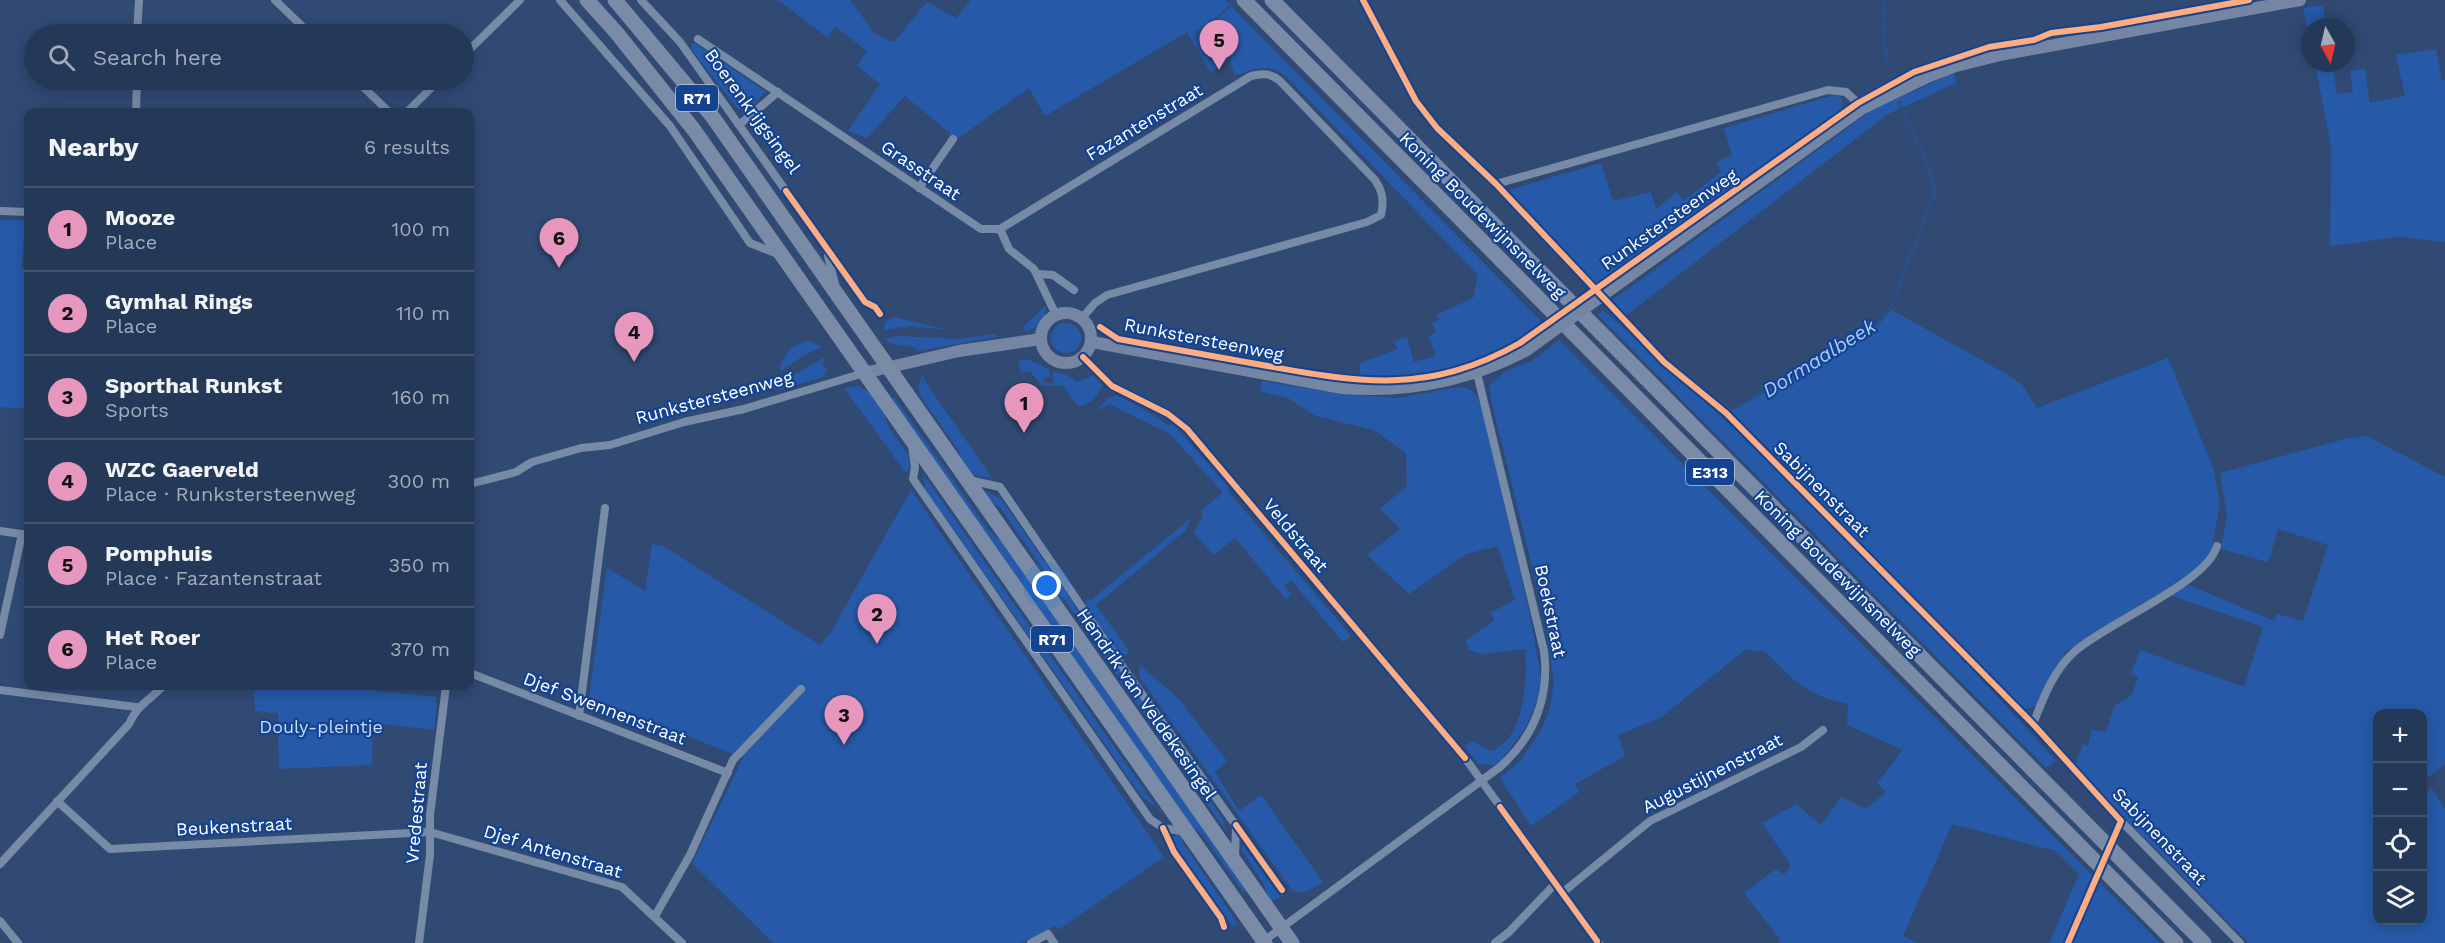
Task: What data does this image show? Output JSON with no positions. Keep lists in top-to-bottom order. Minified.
{"streets":{"highway":["R71","Boerenkrijgsingel","Koning Boudewijnsnelweg","E313","Hendrik van Veldekesingel"],"street":["Fazantenstraat","Grasstraat","Runkstersteenweg","Sabijnenstraat","Veldstraat","Boekstraat","Djef Swennenstraat","Augustijnenstraat","Vredestraat","Beukenstraat","Djef Antenstraat"]},"crossings":[["R71","Runkstersteenweg"],["R71","Boekstraat"],["Boerenkrijgsingel","Runkstersteenweg"],["Boerenkrijgsingel","Hendrik van Veldekesingel"],["Fazantenstraat","Grasstraat"],["Fazantenstraat","Runkstersteenweg"],["Runkstersteenweg","Veldstraat"],["Runkstersteenweg","Boekstraat"],["Runkstersteenweg","Hendrik van Veldekesingel"],["Veldstraat","Boekstraat"],["Veldstraat","Augustijnenstraat"],["Boekstraat","Hendrik van Veldekesingel"],["Vredestraat","Beukenstraat"],["Vredestraat","Djef Antenstraat"],["Beukenstraat","Djef Antenstraat"]],"water":["Dormaalbeek"],"parks":["Douly-pleintje"],"north":"bottom","page":{"pins":["5","6","4","1","2","3"],"search":"Search here","heading":["Nearby","6 results"],"list":[{"mark":"1","name":"Mooze","note":"Place","value":"100 m"},{"mark":"2","name":"Gymhal Rings","note":"Place","value":"110 m"},{"mark":"3","name":"Sporthal Runkst","note":"Sports","value":"160 m"},{"mark":"4","name":"WZC Gaerveld","note":"Place · Runkstersteenweg","value":"300 m"},{"mark":"5","name":"Pomphuis","note":"Place · Fazantenstraat","value":"350 m"},{"mark":"6","name":"Het Roer","note":"Place","value":"370 m"}],"map_buttons":["+","−"]}}
